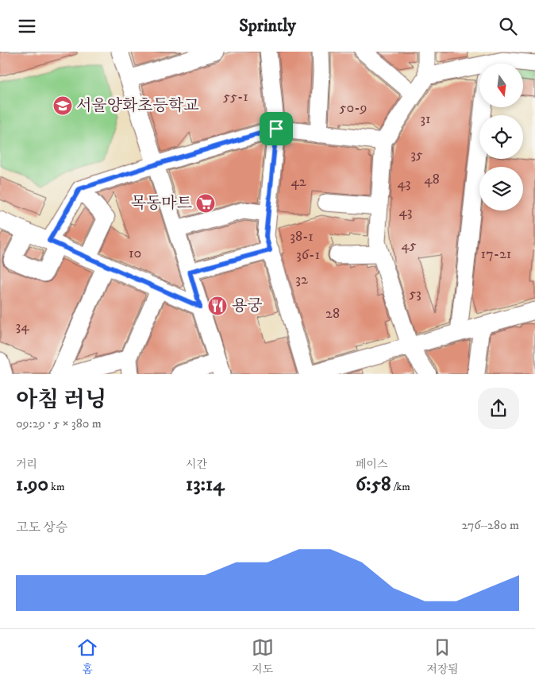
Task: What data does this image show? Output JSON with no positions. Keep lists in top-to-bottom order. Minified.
{"places":{"school or university":["서울양화초등학교"],"supermarket":["목동마트"],"restaurant":["용궁"]},"house_numbers":["55-1","50-9","31","35","48","42","43","43","38-1","45","10","17-21","36-1","32","53","28","34"],"north":"bottom","page":{"header":"Sprintly","heading":["아침 러닝","09:29 · 5 × 380 m"],"stats":[["거리","1.90 km"],["시간","13:14"],["페이스","6:58 /km"]],"chart":["고도 상승","276–280 m"],"tabs":["홈","지도","저장됨"]}}
